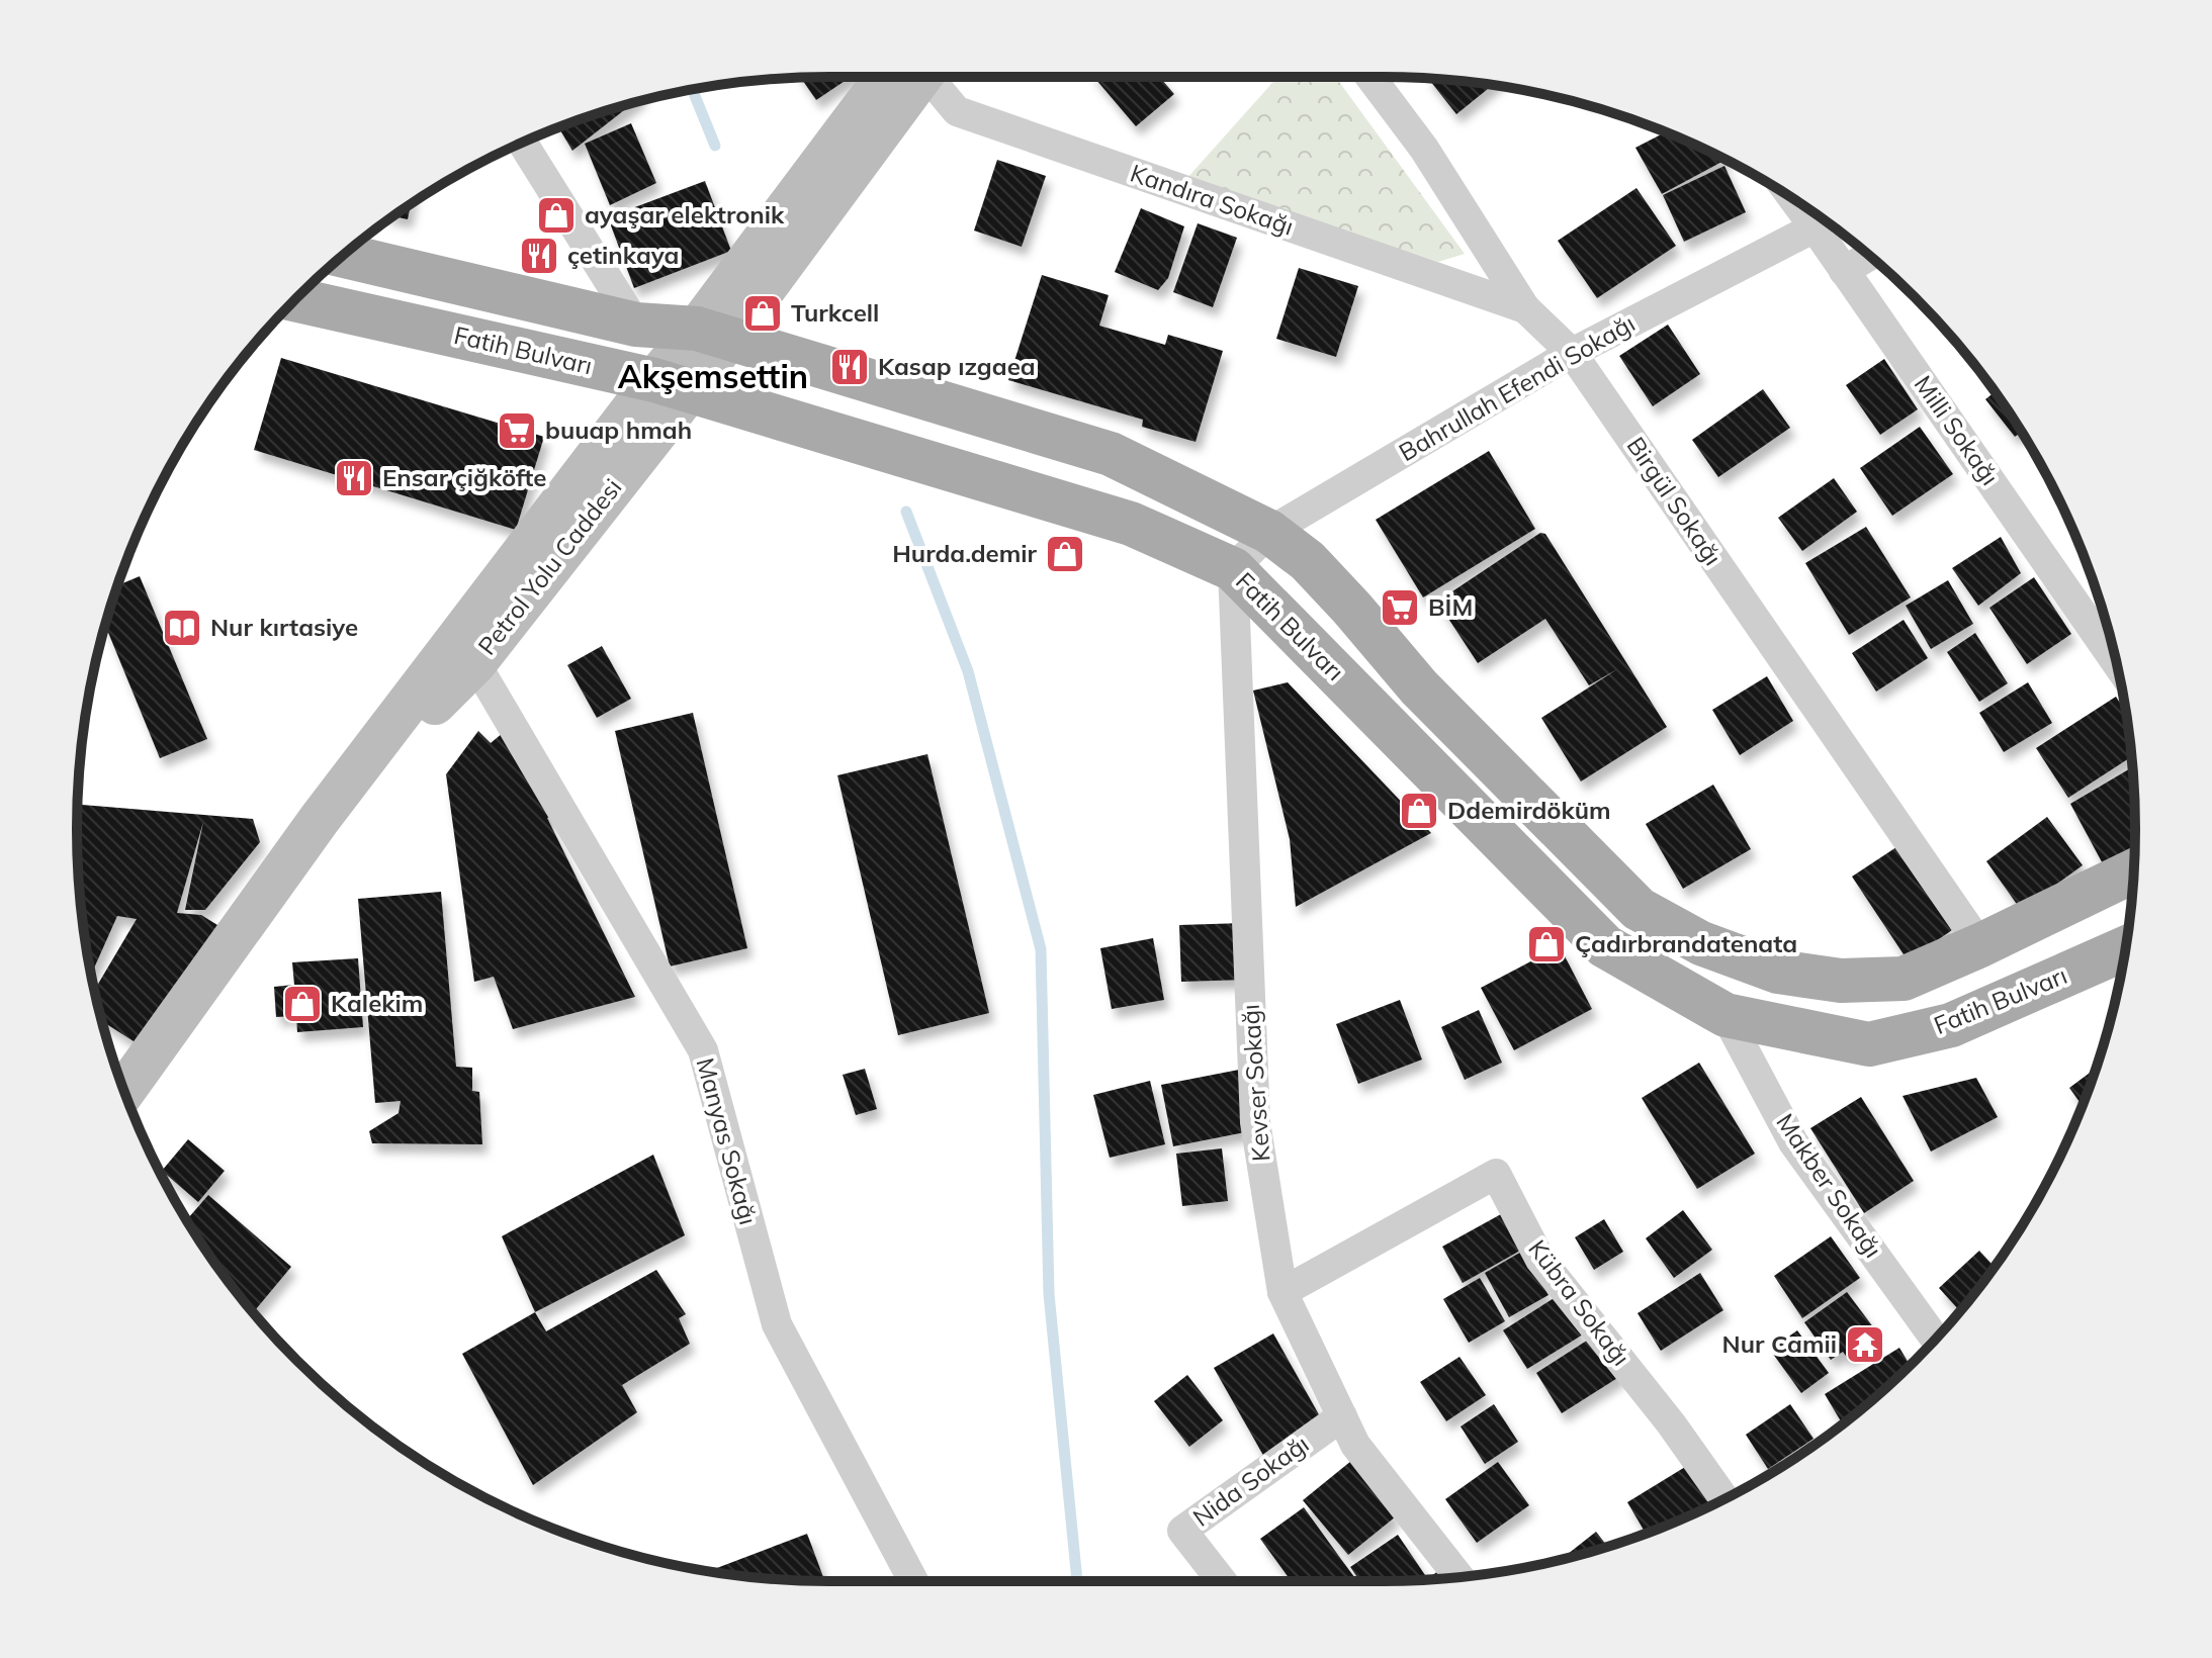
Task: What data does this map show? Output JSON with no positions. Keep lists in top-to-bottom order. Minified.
{"streets":{"main road":["Fatih Bulvarı","Petrol Yolu Caddesi"],"street":["Kandıra Sokağı","Bahrullah Efendi Sokağı","Milli Sokağı","Birgül Sokağı","Kevser Sokağı","Manyas Sokağı","Makber Sokağı","Kübra Sokağı","Nida Sokağı"]},"crossings":[["Kandıra Sokağı","Birgül Sokağı"],["Fatih Bulvarı","Bahrullah Efendi Sokağı"],["Fatih Bulvarı","Petrol Yolu Caddesi"],["Fatih Bulvarı","Kevser Sokağı"],["Fatih Bulvarı","Makber Sokağı"],["Bahrullah Efendi Sokağı","Milli Sokağı"],["Bahrullah Efendi Sokağı","Birgül Sokağı"],["Bahrullah Efendi Sokağı","Kevser Sokağı"],["Petrol Yolu Caddesi","Manyas Sokağı"],["Kevser Sokağı","Kübra Sokağı"],["Kevser Sokağı","Nida Sokağı"]],"districts":["Akşemsettin"],"places":{"shop":["ayaşar elektronik","Turkcell","Hurda.demir","Ddemirdöküm","Çadırbrandatenata","Kalekim"],"restaurant":["çetinkaya","Kasap ızgaea","Ensar çiğköfte"],"supermarket":["buuap hmah","BİM"],"library":["Nur kırtasiye"],"temple":["Nur Camii"]}}
